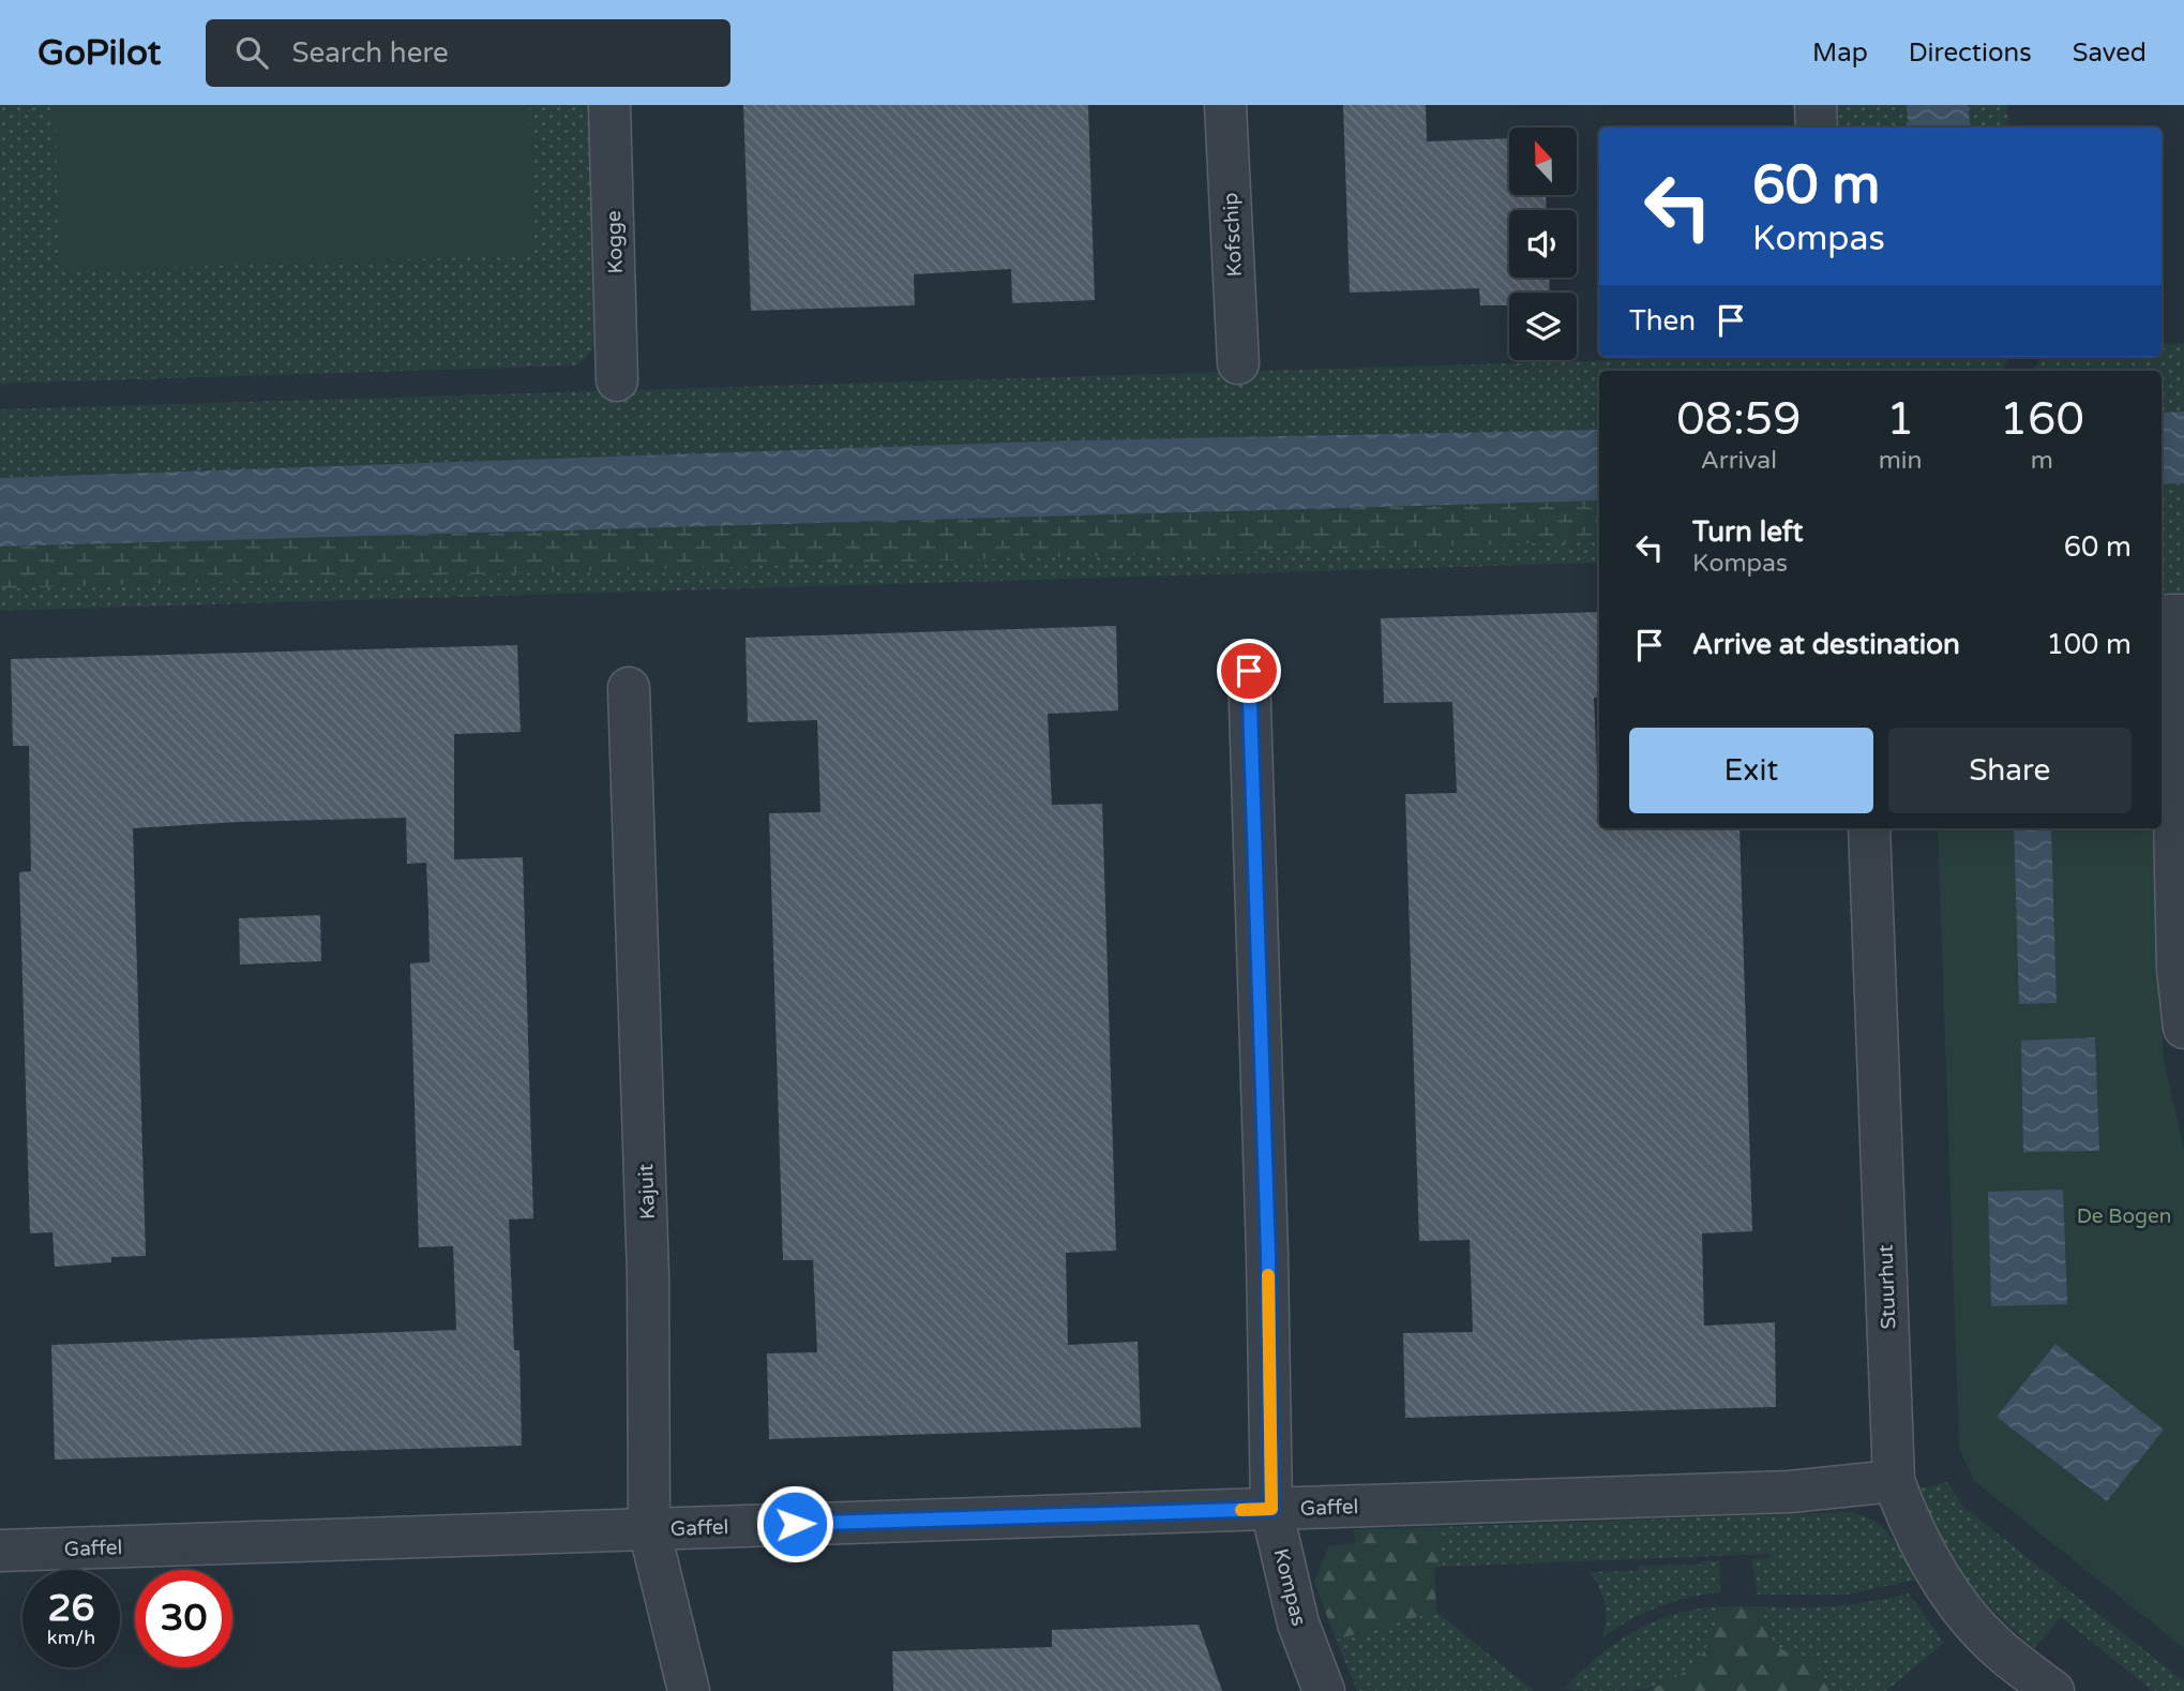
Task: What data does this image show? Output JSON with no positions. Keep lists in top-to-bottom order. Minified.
{"streets":{"street":["Kofschip","Kogge","Kajuit","Stuurhut","Gaffel","Kompas"]},"crossings":[["Kajuit","Gaffel"],["Stuurhut","Gaffel"],["Gaffel","Kompas"]],"parks":["De Bogen"],"north":"top","page":{"header":"GoPilot","search":"Search here","nav":["Map","Directions","Saved"],"turn":["60 m","Kompas"],"then":"Then","eta":["08:59","Arrival","1","min","160","m"],"list":[{"name":"Turn left","note":"Kompas","value":"60 m"},{"name":"Arrive at destination","value":"100 m"}],"buttons":["Exit","Share"],"speed":"26 km/h","limit":"30"}}
